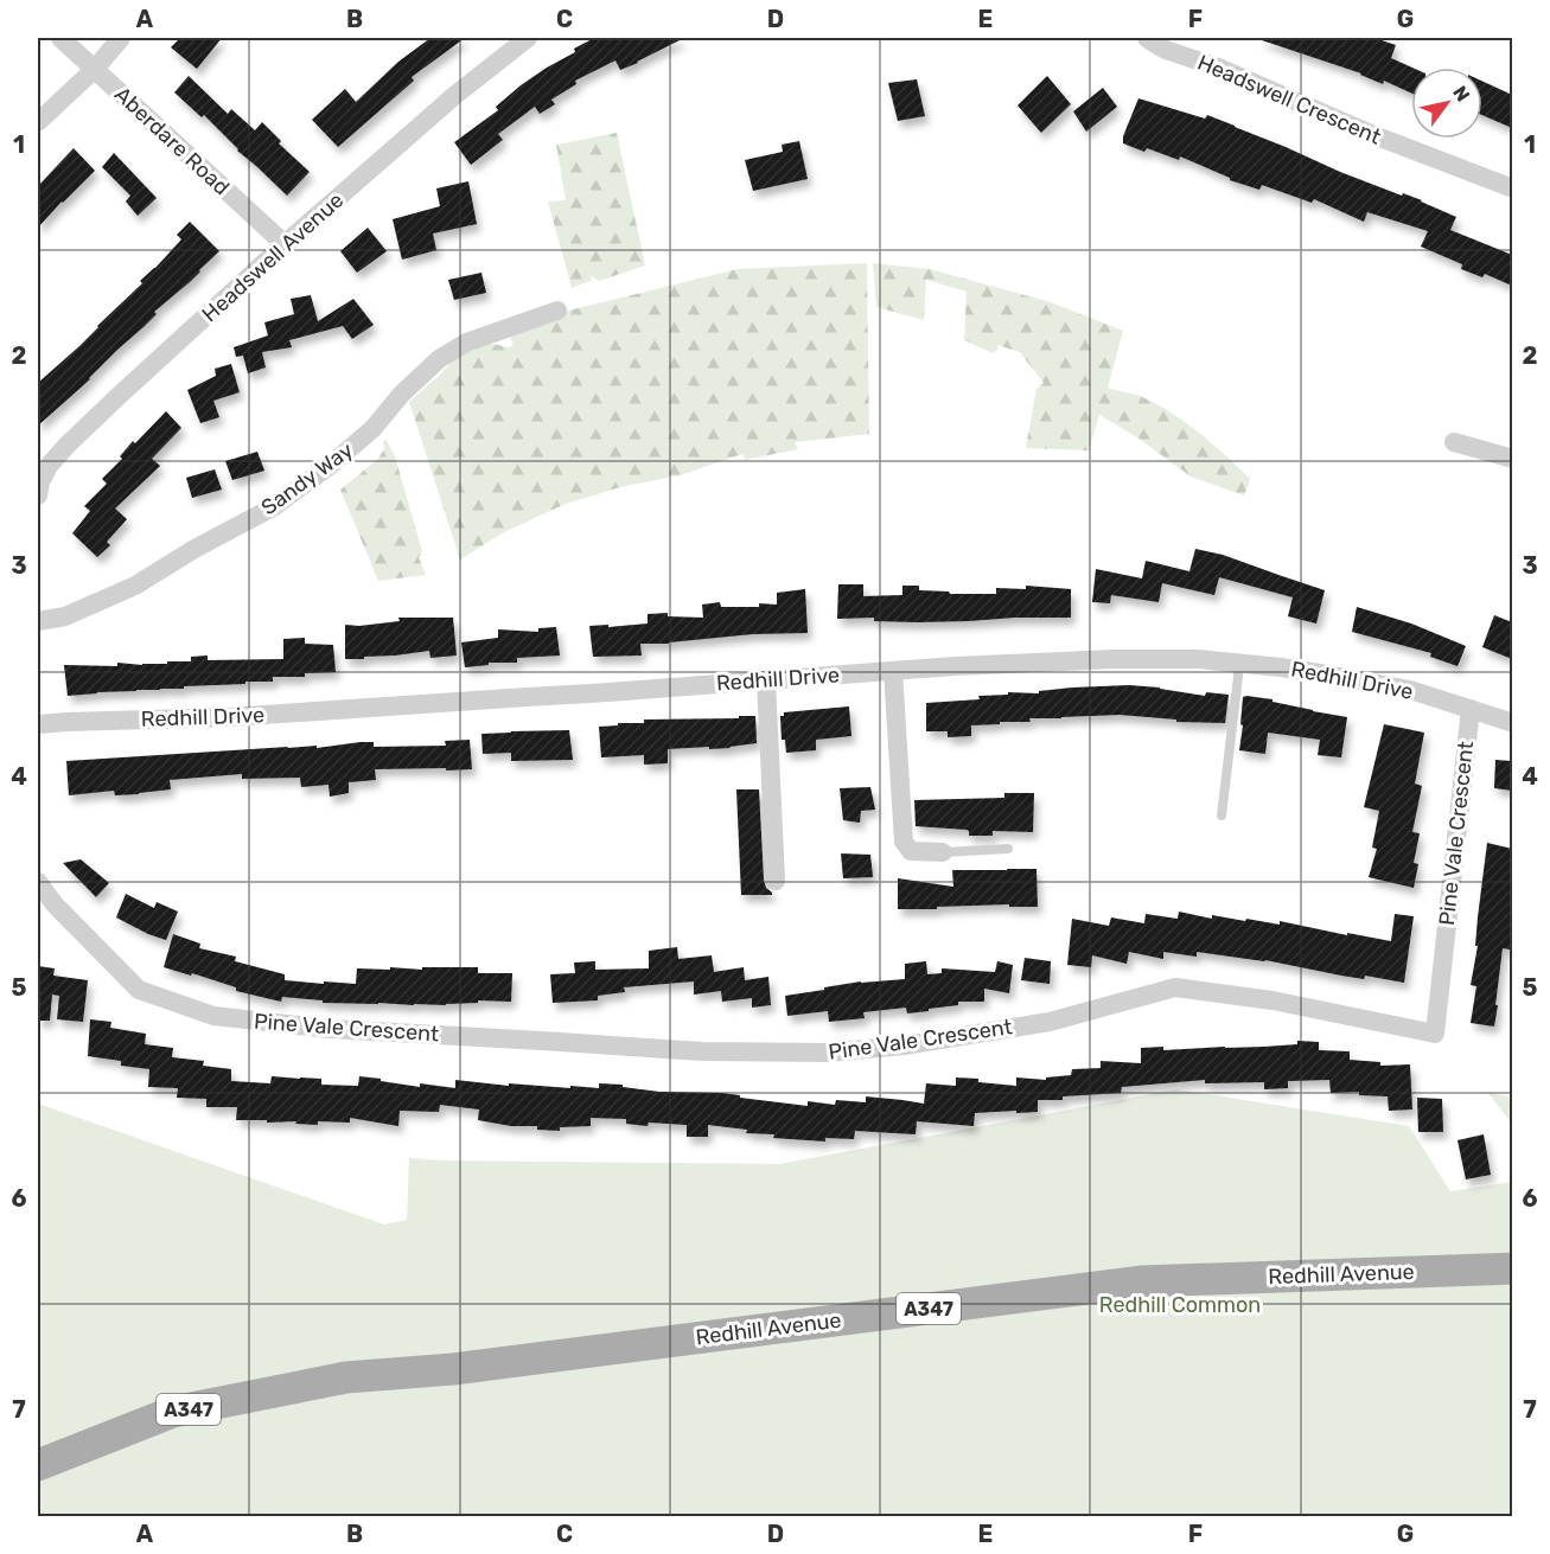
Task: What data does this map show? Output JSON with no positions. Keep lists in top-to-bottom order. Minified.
{"streets":{"main road":["Redhill Avenue","A347"],"street":["Headswell Crescent","Aberdare Road","Headswell Avenue","Sandy Way","Redhill Drive","Pine Vale Crescent"]},"crossings":[["Aberdare Road","Headswell Avenue"],["Redhill Drive","Pine Vale Crescent"]],"parks":["Redhill Common"],"north":"top right","grid":{"columns":["A","B","C","D","E","F","G"],"rows":["1","2","3","4","5","6","7"]}}
